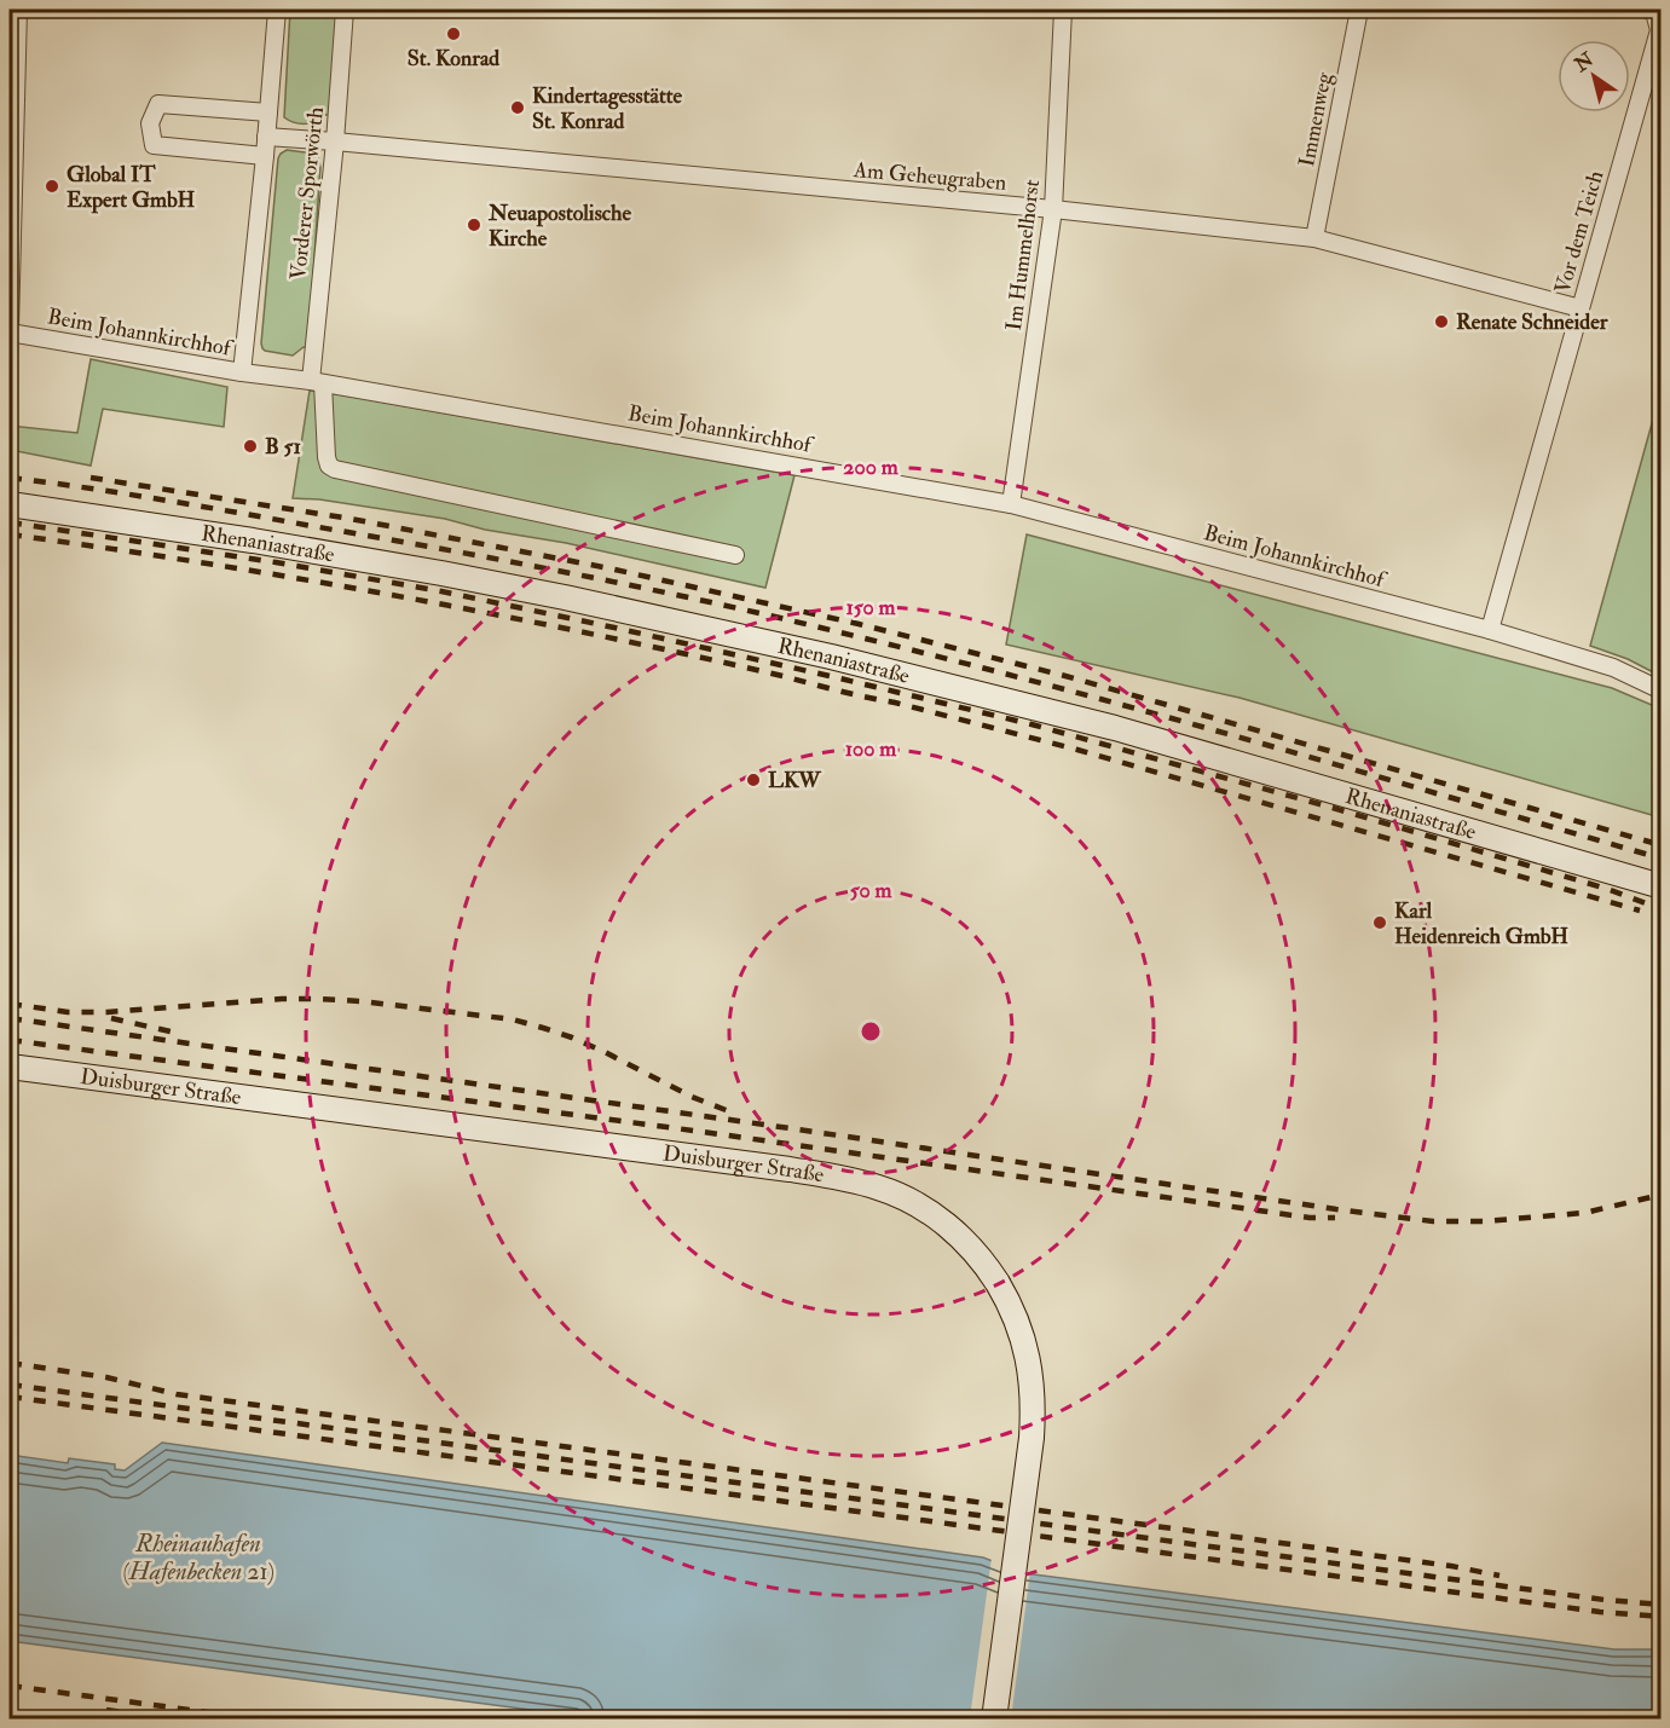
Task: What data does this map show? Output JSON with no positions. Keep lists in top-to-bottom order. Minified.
{"streets":{"street":["Immenweg","Am Geheugraben","Vorderer Sporwörth","Vor dem Teich","Im Hummelhorst","Beim Johannkirchhof","Rhenaniastraße","Duisburger Straße"]},"crossings":[["Immenweg","Am Geheugraben"],["Am Geheugraben","Vorderer Sporwörth"],["Am Geheugraben","Vor dem Teich"],["Am Geheugraben","Im Hummelhorst"],["Vorderer Sporwörth","Beim Johannkirchhof"],["Vor dem Teich","Beim Johannkirchhof"],["Im Hummelhorst","Beim Johannkirchhof"]],"water":["Rheinauhafen (Hafenbecken 21)"],"places":["St. Konrad","Kindertagesstätte St. Konrad","Global IT Expert GmbH","Neuapostolische Kirche","Renate Schneider","B 51","LKW","Karl Heidenreich GmbH"],"north":"top left","rings":["200 m","150 m","100 m","50 m"]}
